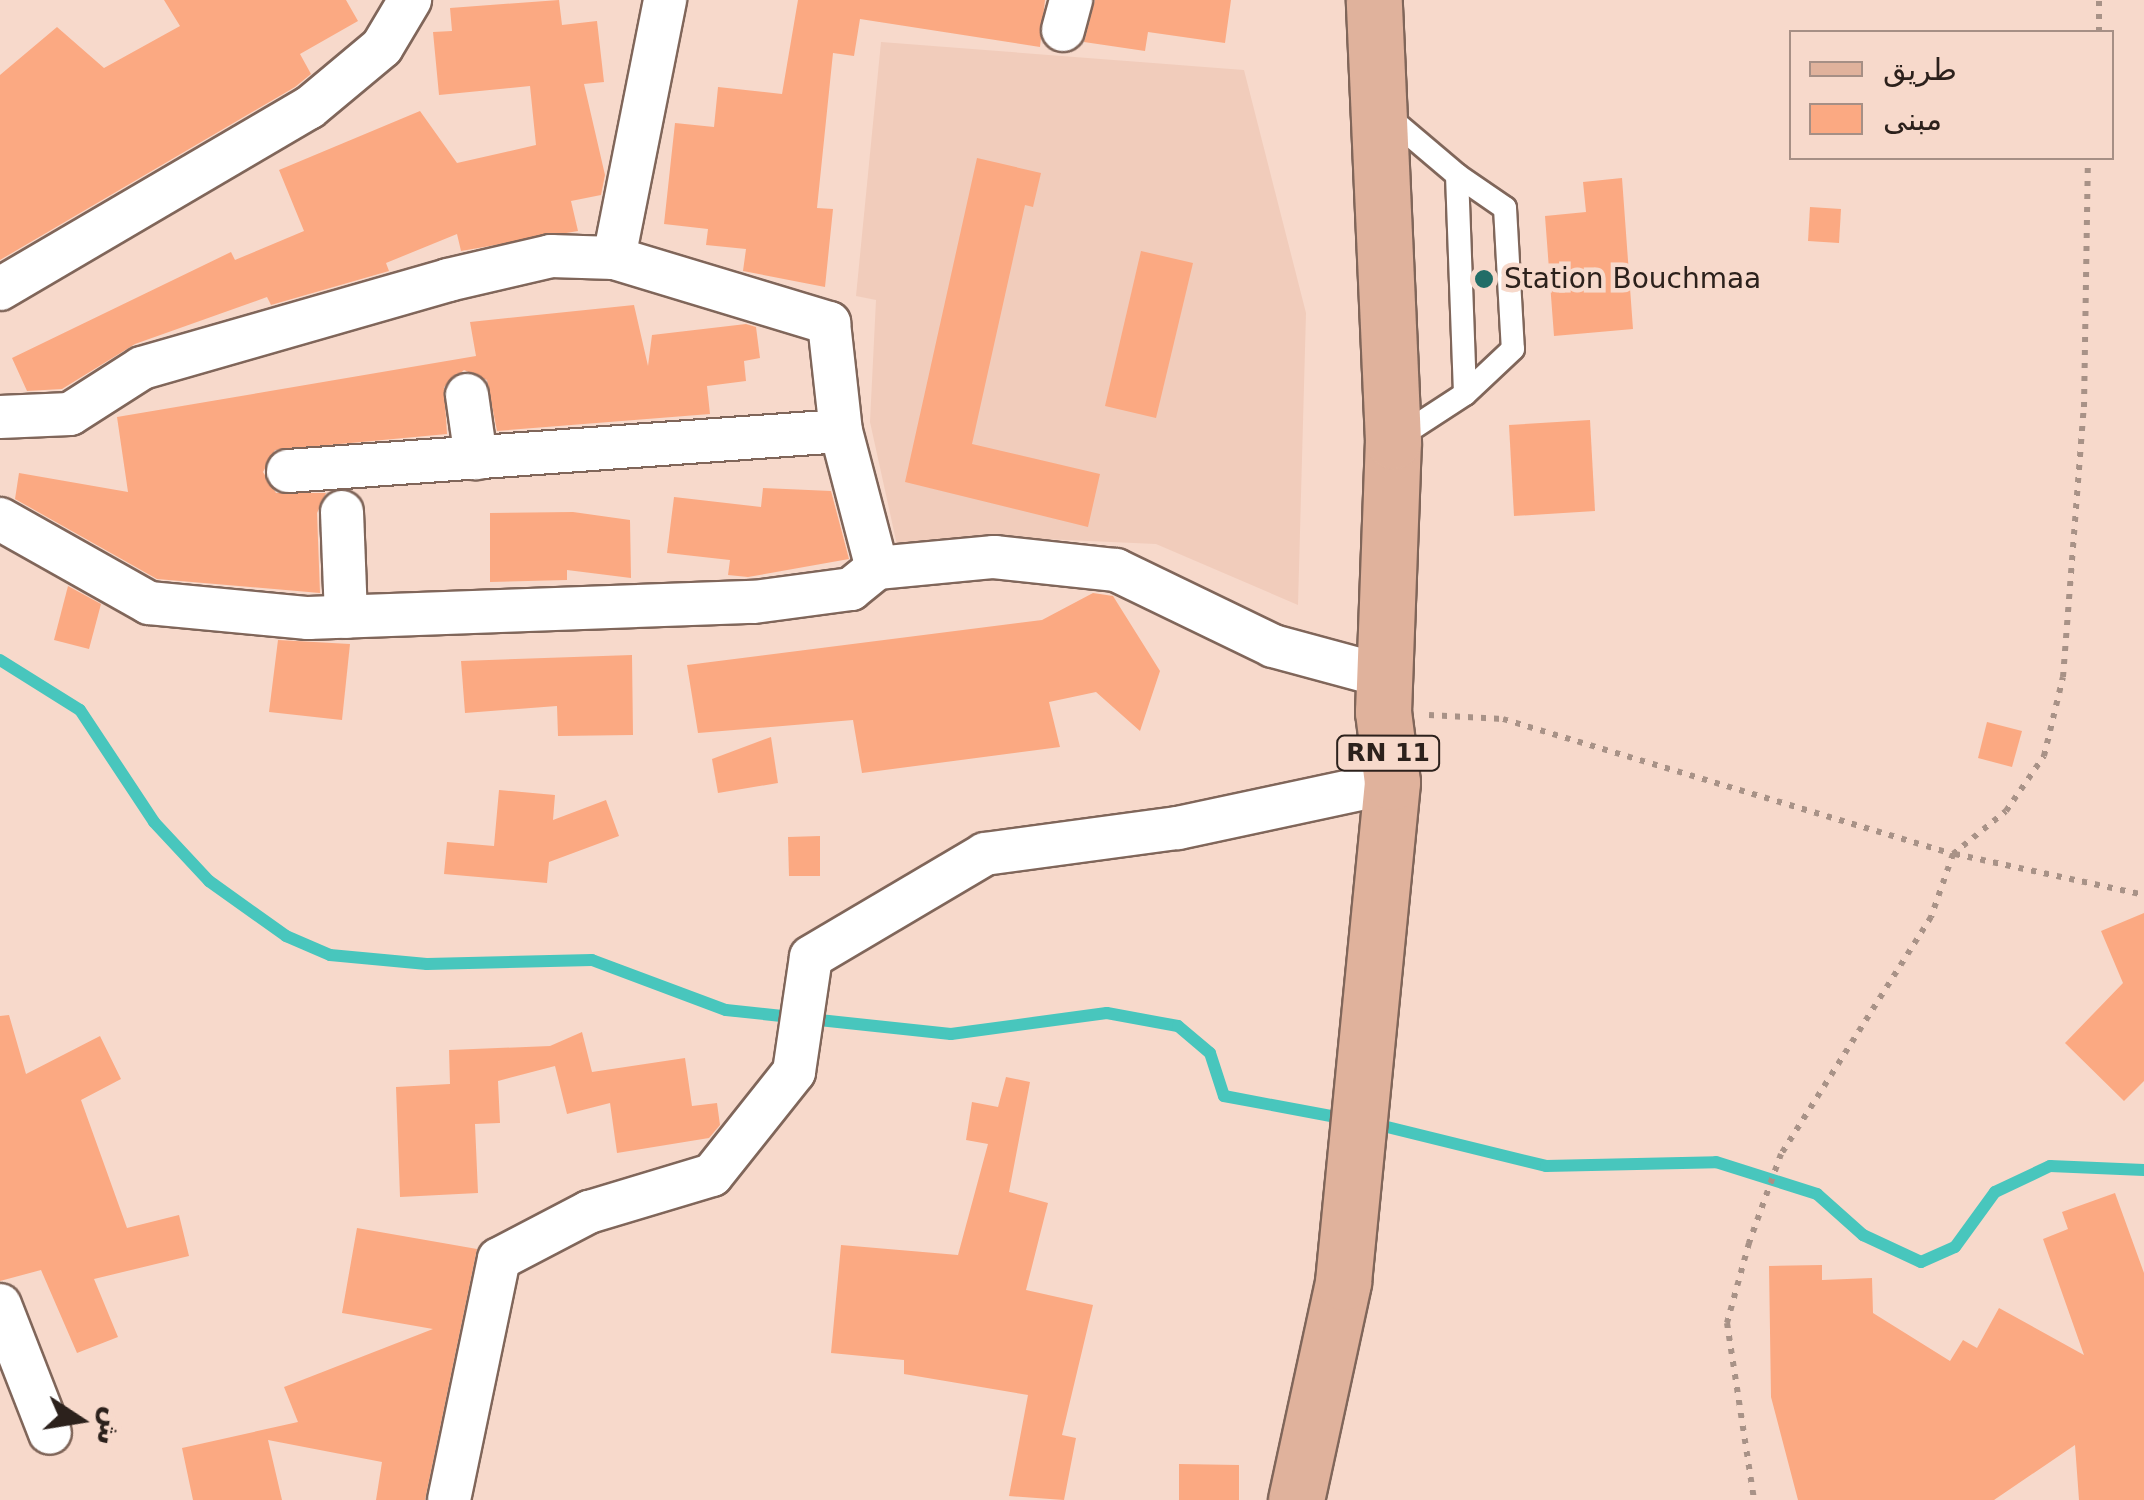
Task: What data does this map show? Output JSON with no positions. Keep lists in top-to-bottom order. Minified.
{"streets":{"main road":["RN 11"]},"places":["Station Bouchmaa"],"legend":["طريق","مبنى"],"north":"right"}
